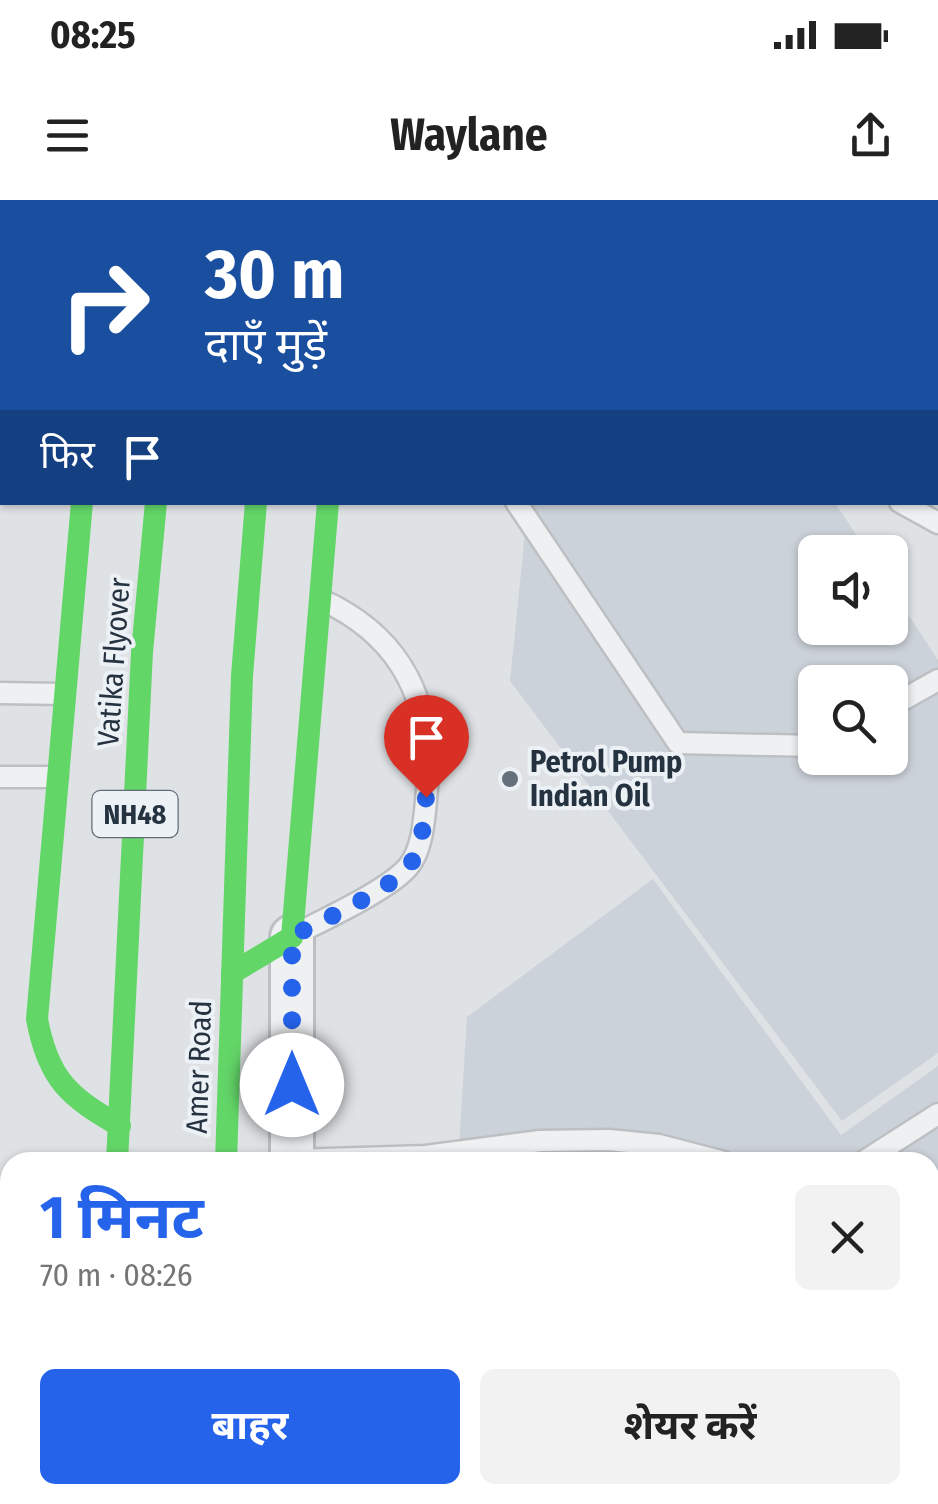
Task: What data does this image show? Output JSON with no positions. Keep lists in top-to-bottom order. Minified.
{"streets":{"main road":["Vatika Flyover","NH48","Amer Road"]},"crossings":[["Vatika Flyover","NH48"]],"places":["Petrol Pump Indian Oil"],"page":{"status":"08:25","header":"Waylane","turn":["30 m","दाएँ मुड़ें"],"then":"फिर","heading":["1 मिनट","70 m · 08:26"],"buttons":["बाहर","शेयर करें"]}}
